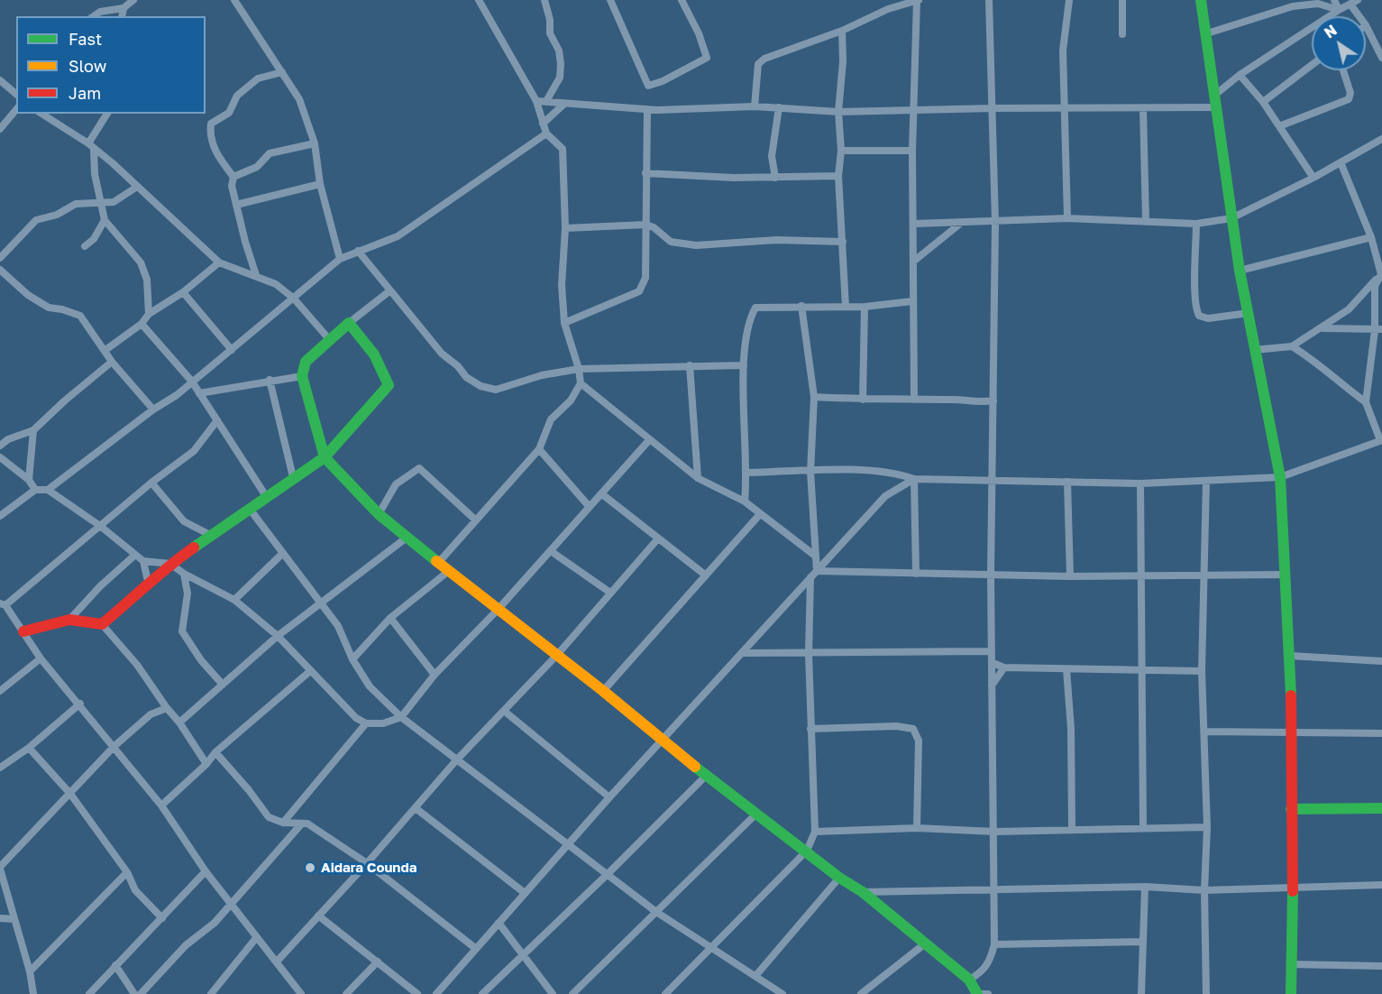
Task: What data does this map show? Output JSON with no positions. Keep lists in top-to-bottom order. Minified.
{"places":["Aidara Counda"],"legend":["Fast","Slow","Jam"],"north":"top left"}
